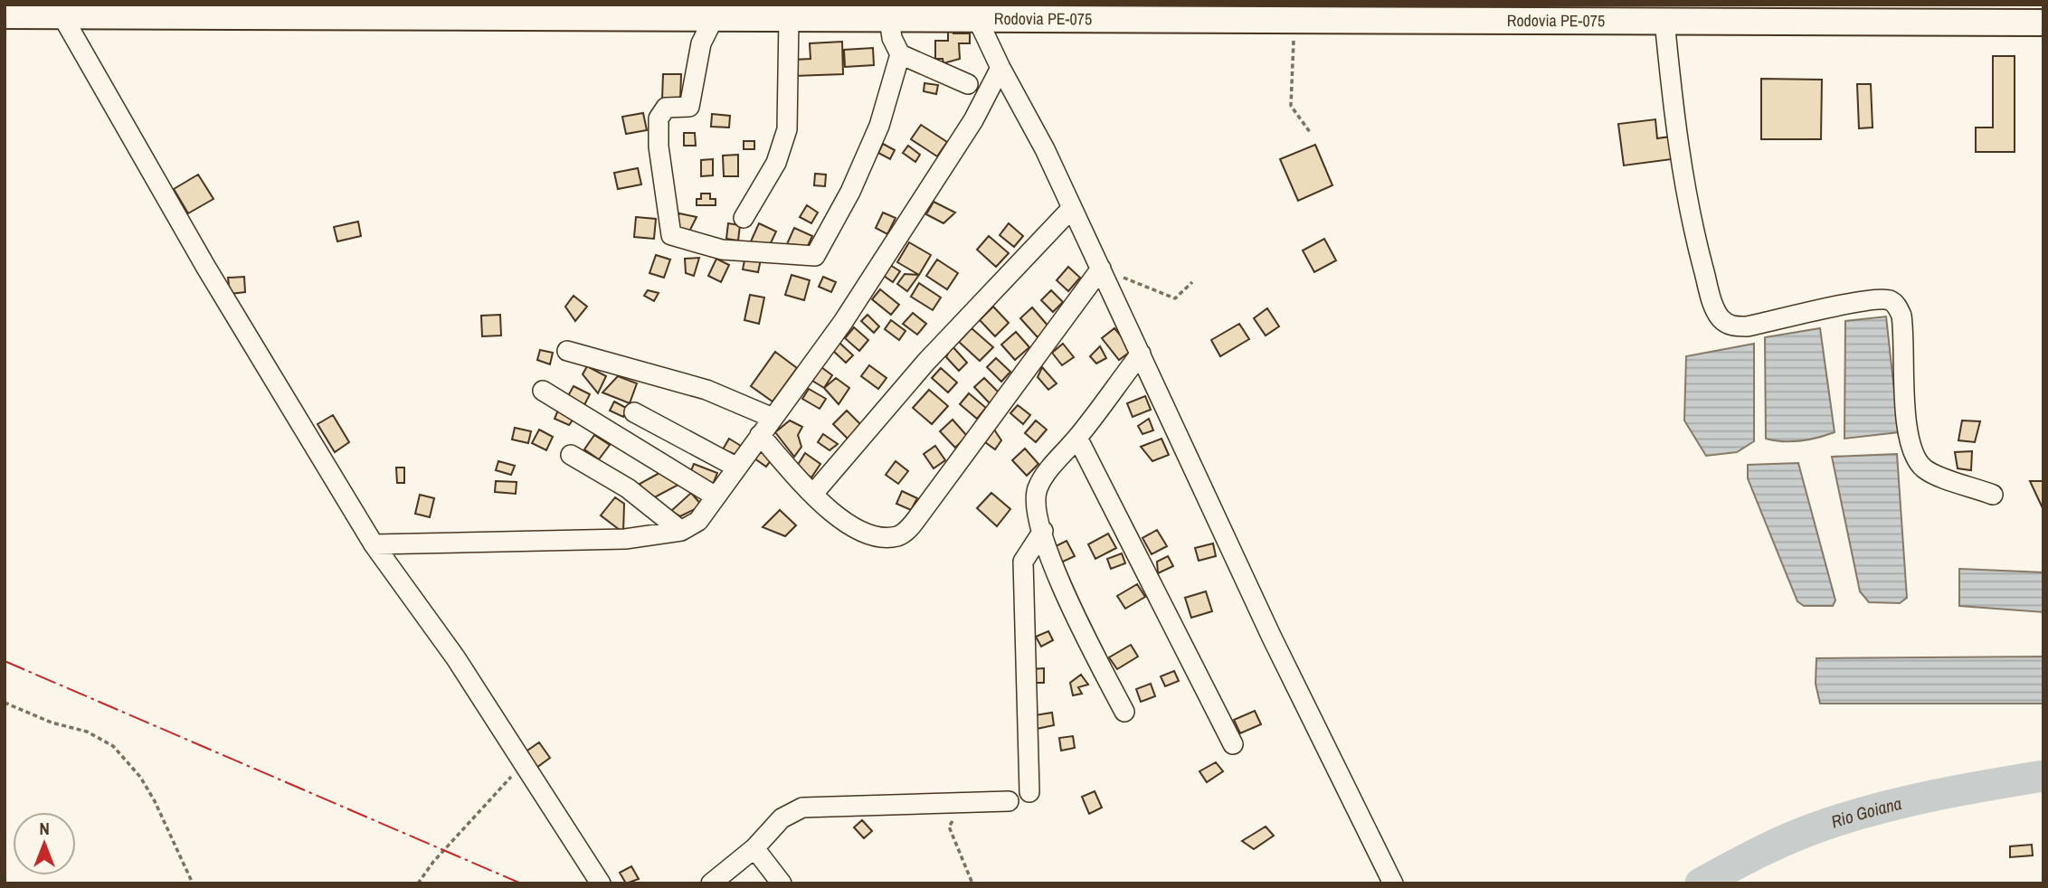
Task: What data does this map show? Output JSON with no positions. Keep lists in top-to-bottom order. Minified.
{"streets":{"main road":["Rodovia PE-075"]},"water":["Rio Goiana"],"north":"top"}
